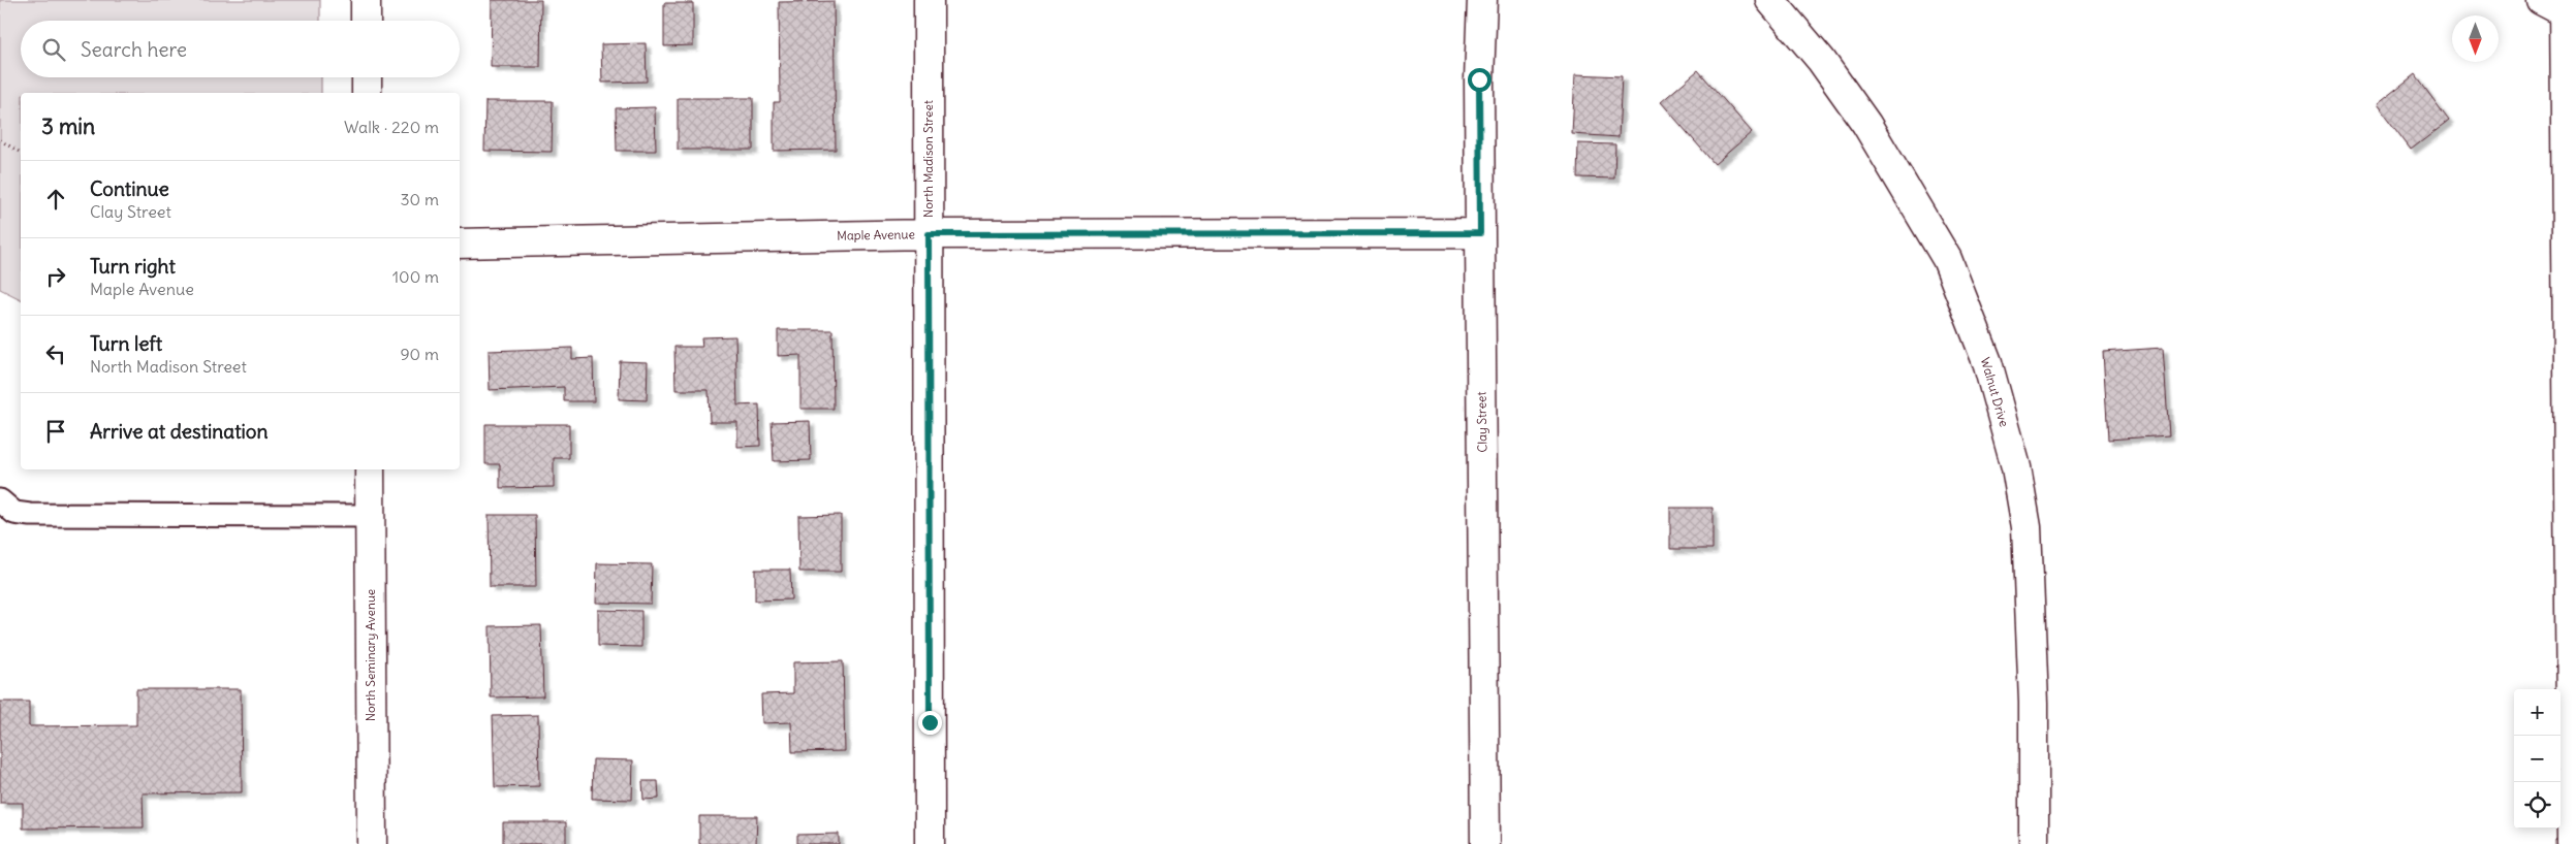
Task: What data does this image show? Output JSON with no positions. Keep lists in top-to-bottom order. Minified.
{"streets":{"street":["North Madison Street","Maple Avenue","Walnut Drive","Clay Street","North Seminary Avenue"]},"crossings":[["North Madison Street","Maple Avenue"],["Maple Avenue","Clay Street"]],"north":"bottom","page":{"search":"Search here","heading":["3 min","Walk · 220 m"],"list":[["Continue","Clay Street","30 m"],["Turn right","Maple Avenue","100 m"],["Turn left","North Madison Street","90 m"],"Arrive at destination"],"map_buttons":["+","−"]}}
